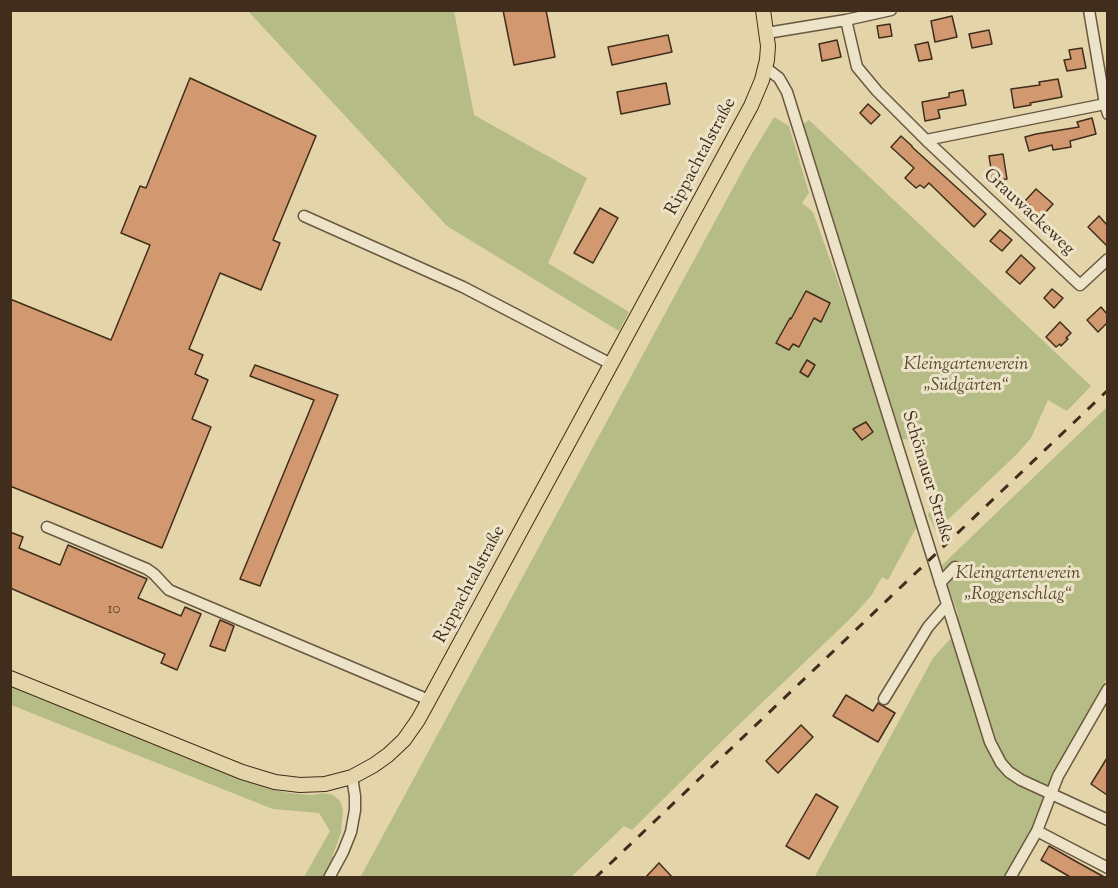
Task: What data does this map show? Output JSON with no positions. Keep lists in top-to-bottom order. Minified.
{"streets":{"main road":["Rippachtalstraße"],"street":["Grauwackeweg","Schönauer Straße"]},"crossings":[["Rippachtalstraße","Schönauer Straße"]],"parks":["Kleingartenverein „Südgärten“","Kleingartenverein „Roggenschlag“"],"house_numbers":["10"]}
